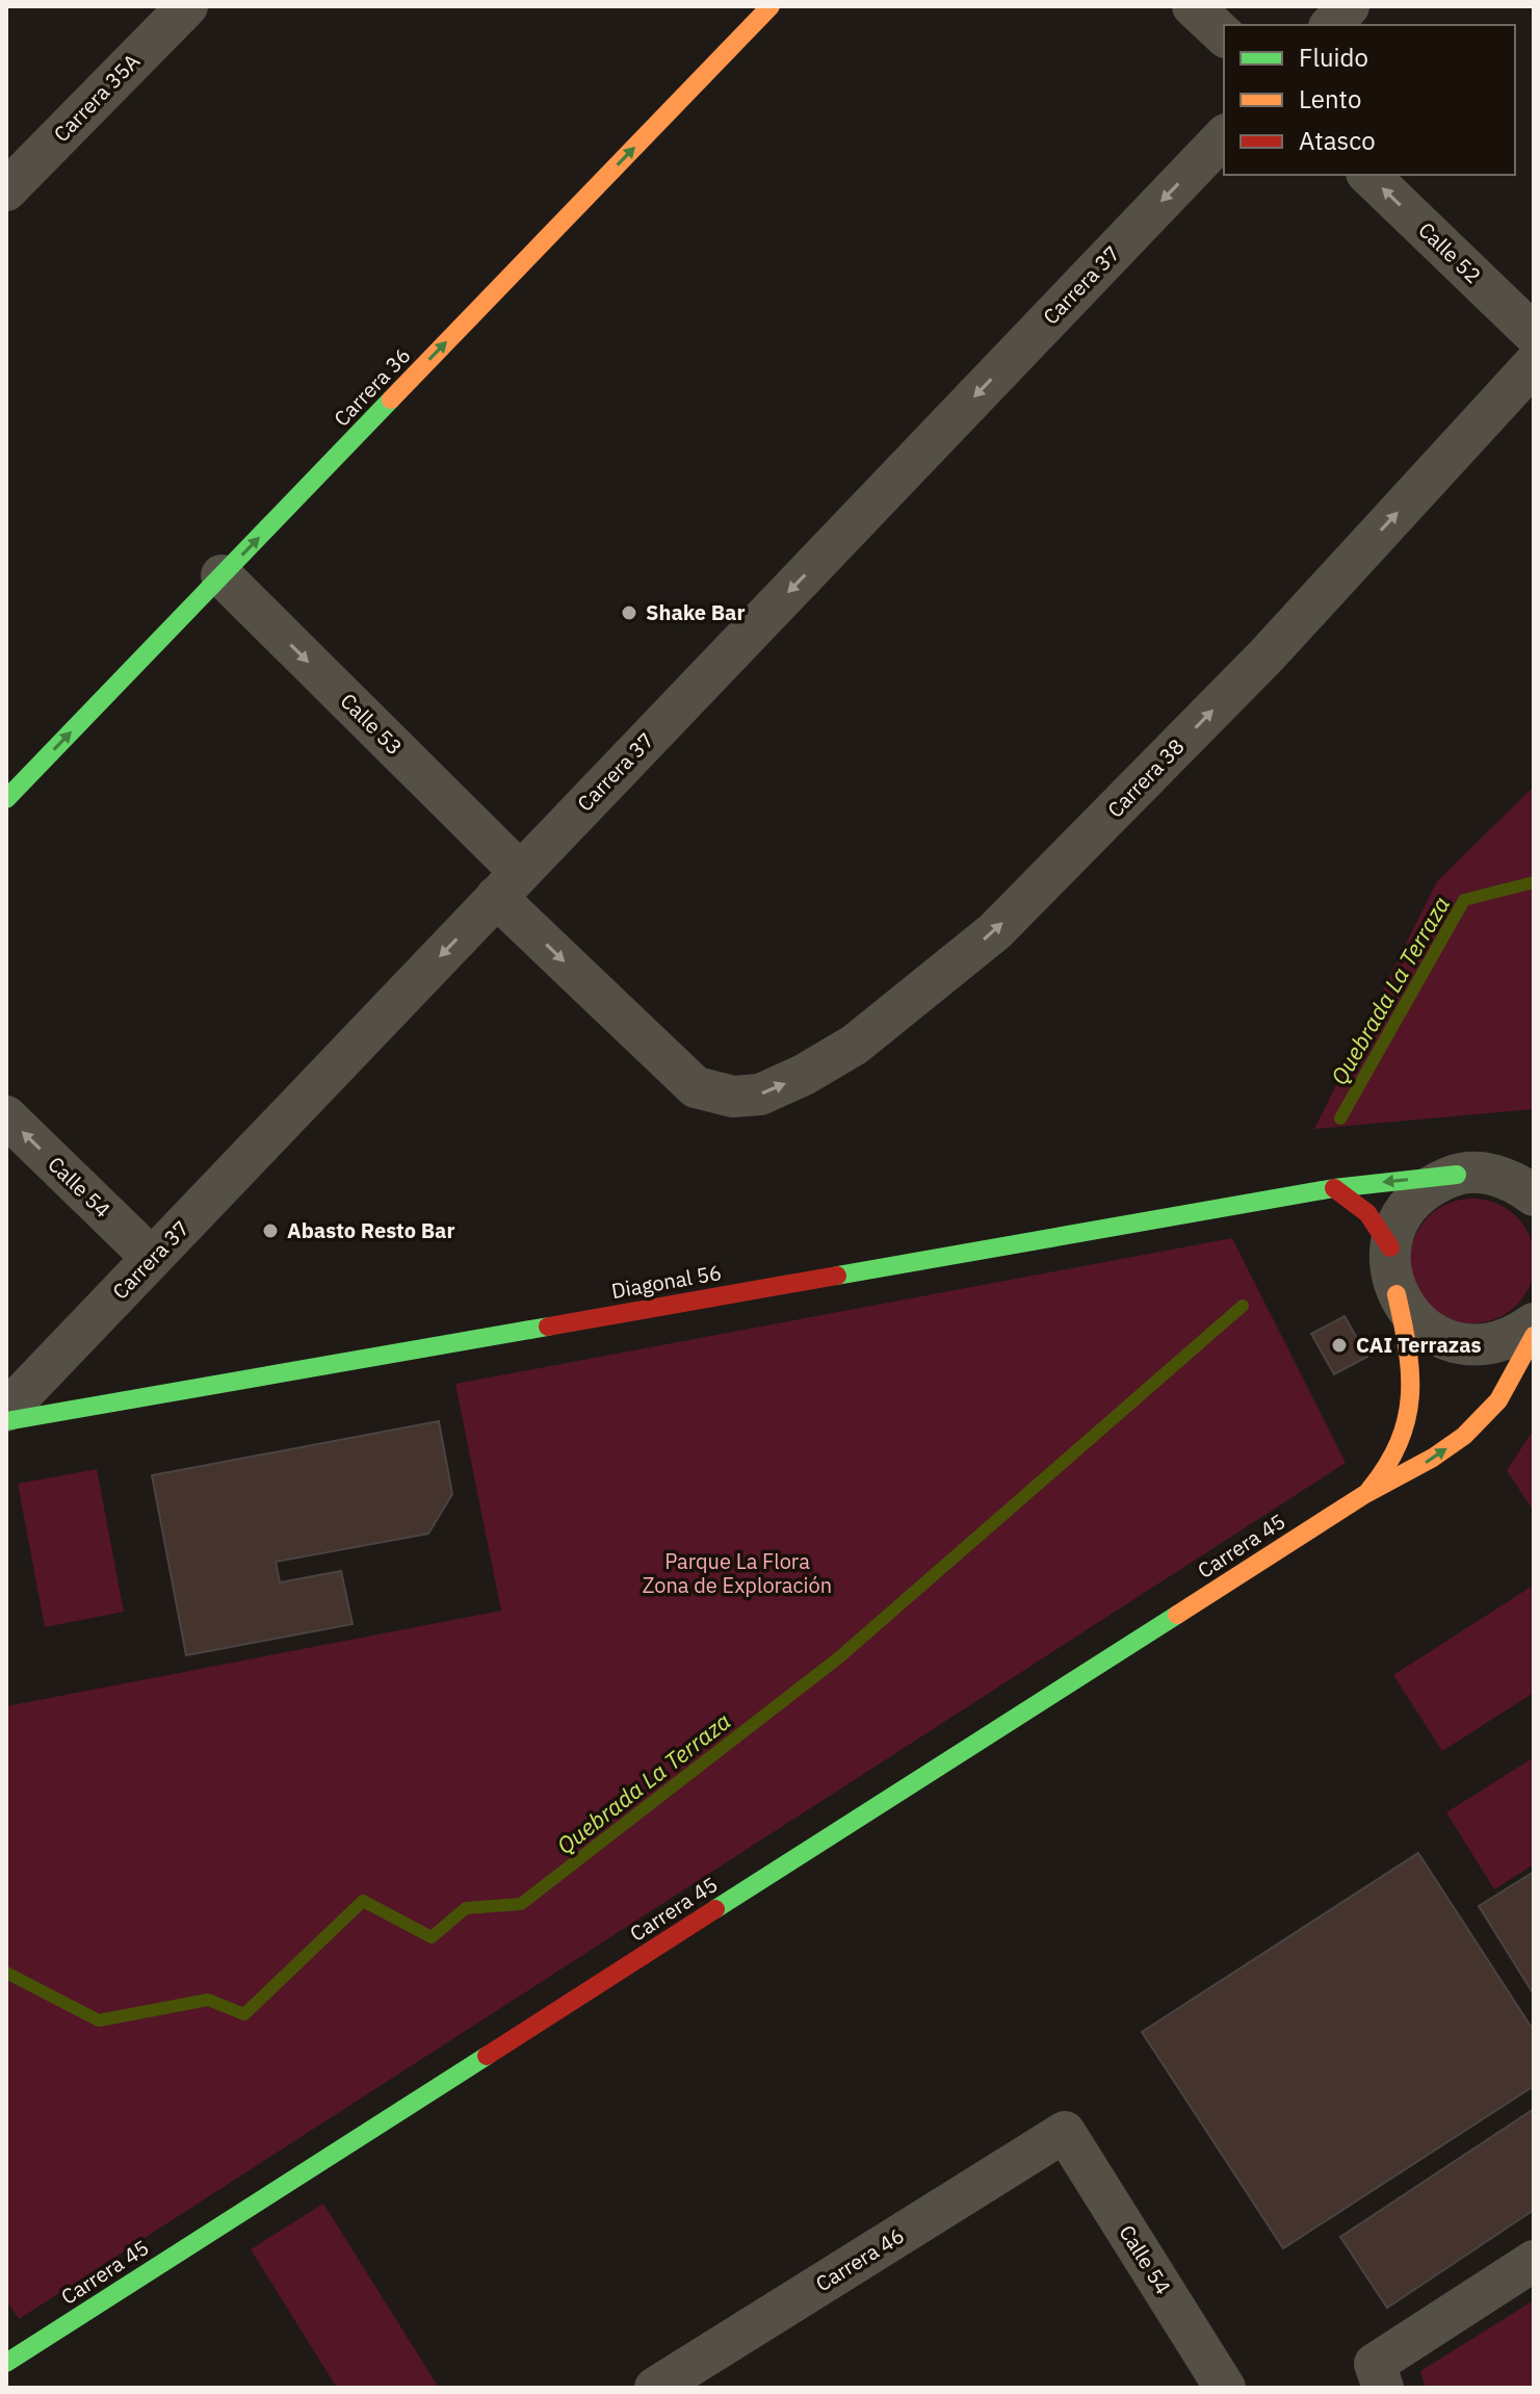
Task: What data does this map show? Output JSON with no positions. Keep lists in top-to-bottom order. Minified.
{"streets":{"street":["Carrera 35A","Calle 52","Carrera 37","Carrera 36","Calle 53","Carrera 38","Calle 54","Diagonal 56","Carrera 45","Carrera 46"]},"crossings":[["Carrera 37","Calle 53"],["Carrera 37","Calle 54"],["Carrera 36","Calle 53"],["Calle 53","Carrera 38"],["Calle 54","Carrera 46"]],"one_way":["Calle 52","Carrera 37","Carrera 36","Calle 53","Carrera 38","Calle 54"],"water":["Quebrada La Terraza"],"parks":["Parque La Flora Zona de Exploración"],"places":["Shake Bar","Abasto Resto Bar","CAI Terrazas"],"legend":["Fluido","Lento","Atasco"]}
